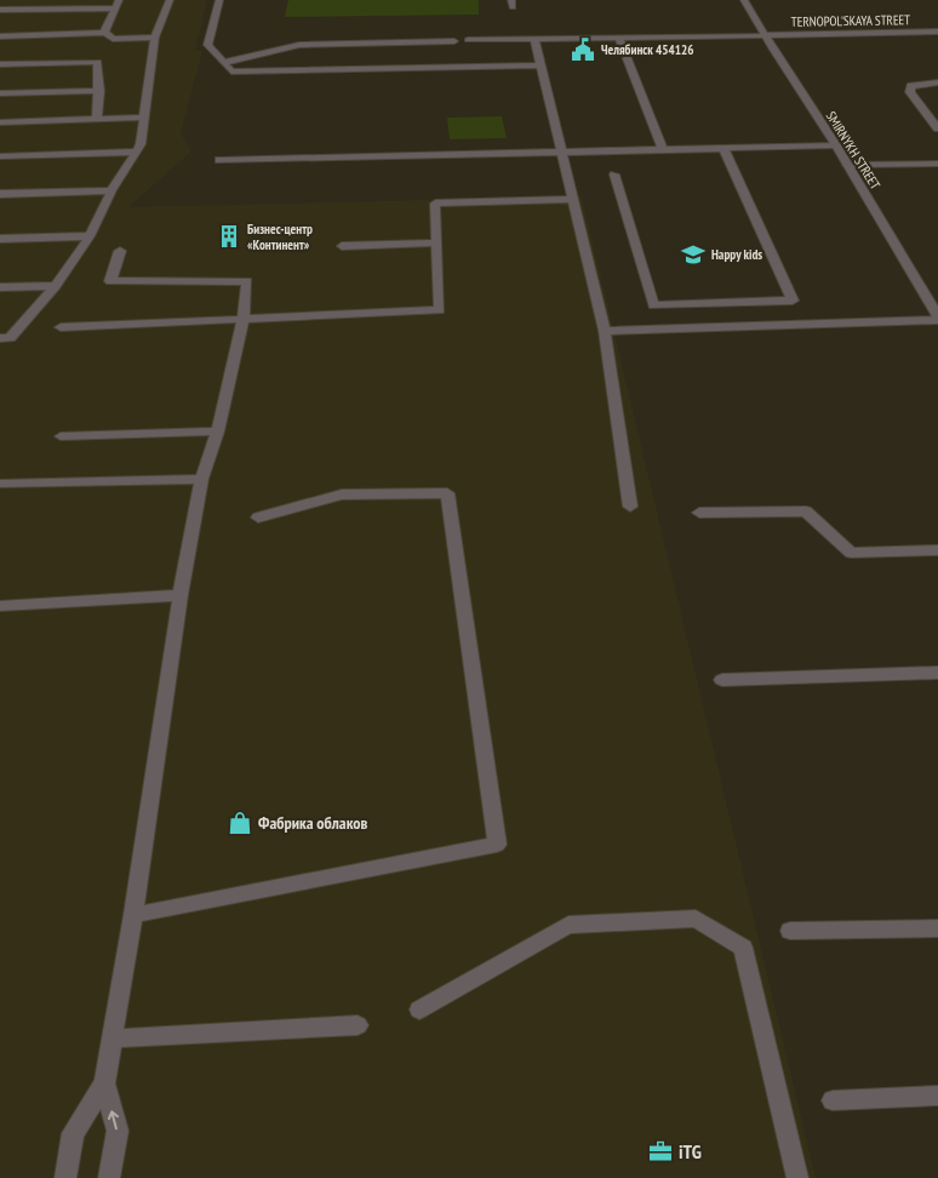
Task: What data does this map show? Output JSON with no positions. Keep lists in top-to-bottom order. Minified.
{"streets":{"street":["TERNOPOL'SKAYA STREET","SMIRNYKH STREET"]},"crossings":[["TERNOPOL'SKAYA STREET","SMIRNYKH STREET"]],"places":{"public building":["Челябинск 454126"],"building":["Бизнес-центр «Континент»"],"school or university":["Happy kids"],"shop":["Фабрика облаков"],"office":["iTG"]}}
